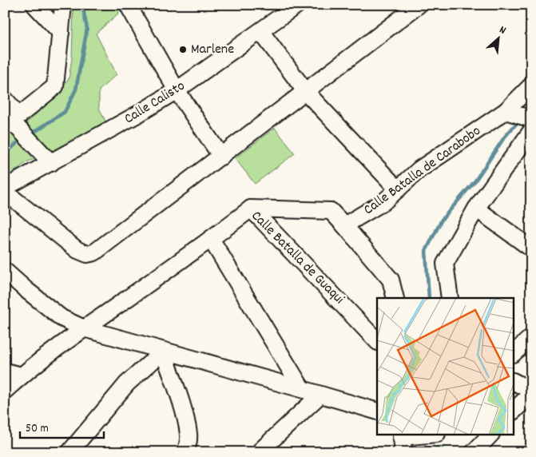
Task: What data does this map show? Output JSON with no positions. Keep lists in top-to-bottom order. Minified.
{"streets":{"street":["Calle Calisto","Calle Batalla de Carabobo","Calle Batalla de Guaqui"]},"places":["Marlene"],"scale_bar":"50 m","north":"top right"}
